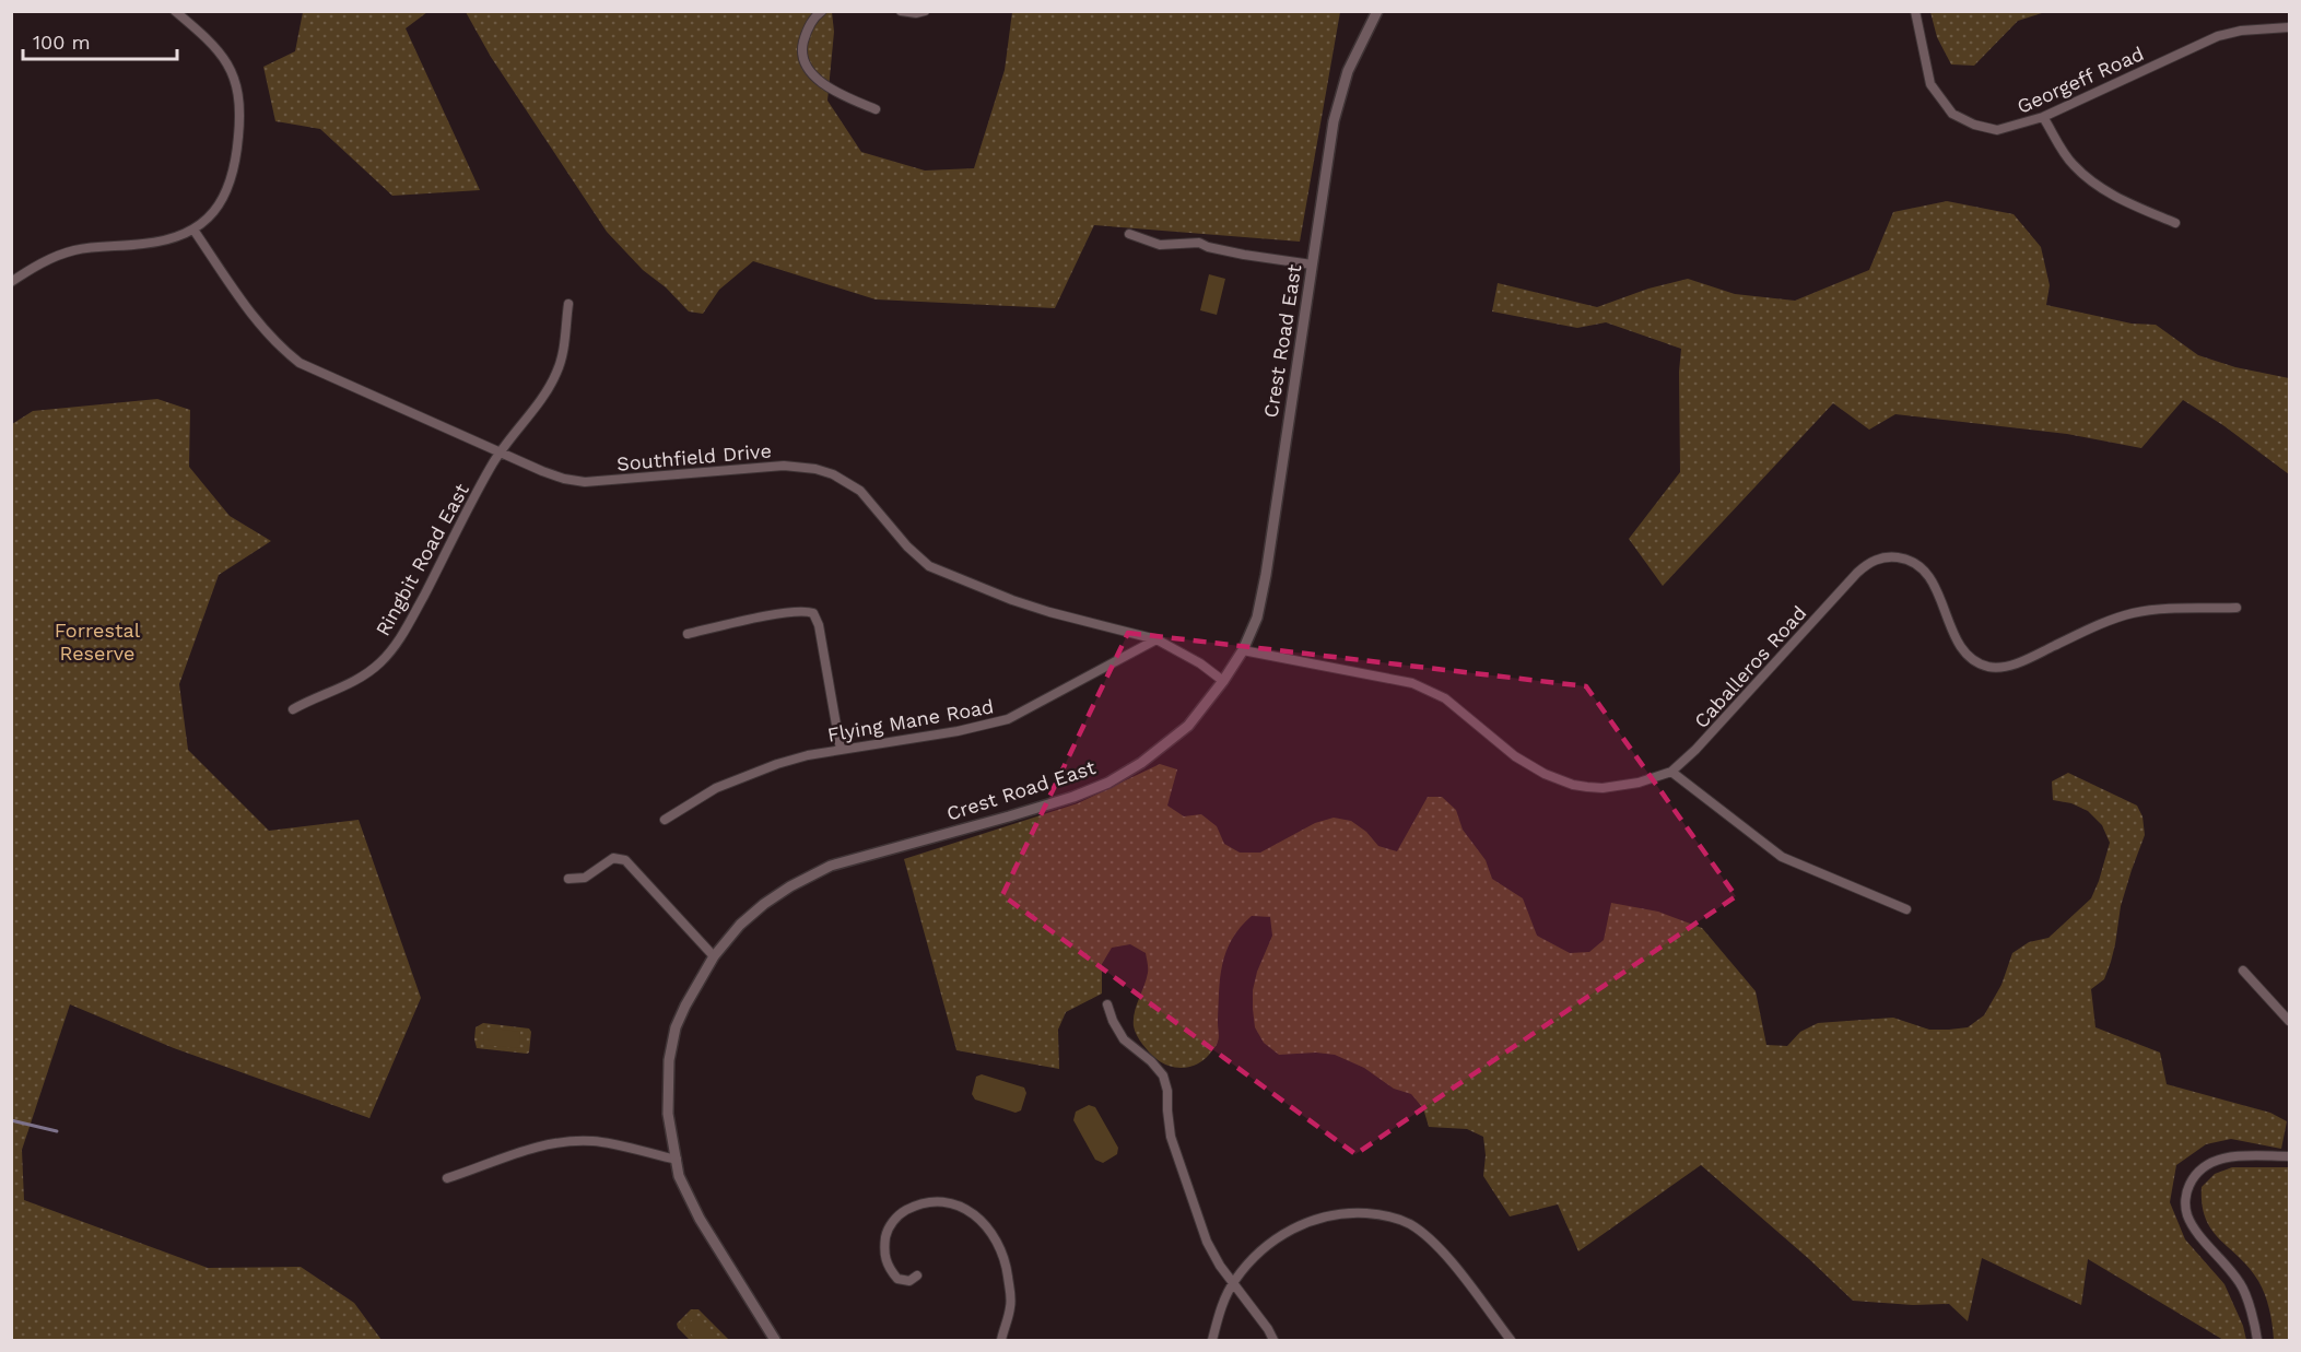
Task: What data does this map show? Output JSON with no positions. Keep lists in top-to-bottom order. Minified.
{"streets":{"street":["Georgeff Road","Crest Road East","Southfield Drive","Ringbit Road East","Caballeros Road","Flying Mane Road"]},"crossings":[["Crest Road East","Southfield Drive"],["Crest Road East","Caballeros Road"],["Southfield Drive","Ringbit Road East"],["Southfield Drive","Flying Mane Road"]],"parks":["Forrestal Reserve"],"scale_bar":"100 m"}
